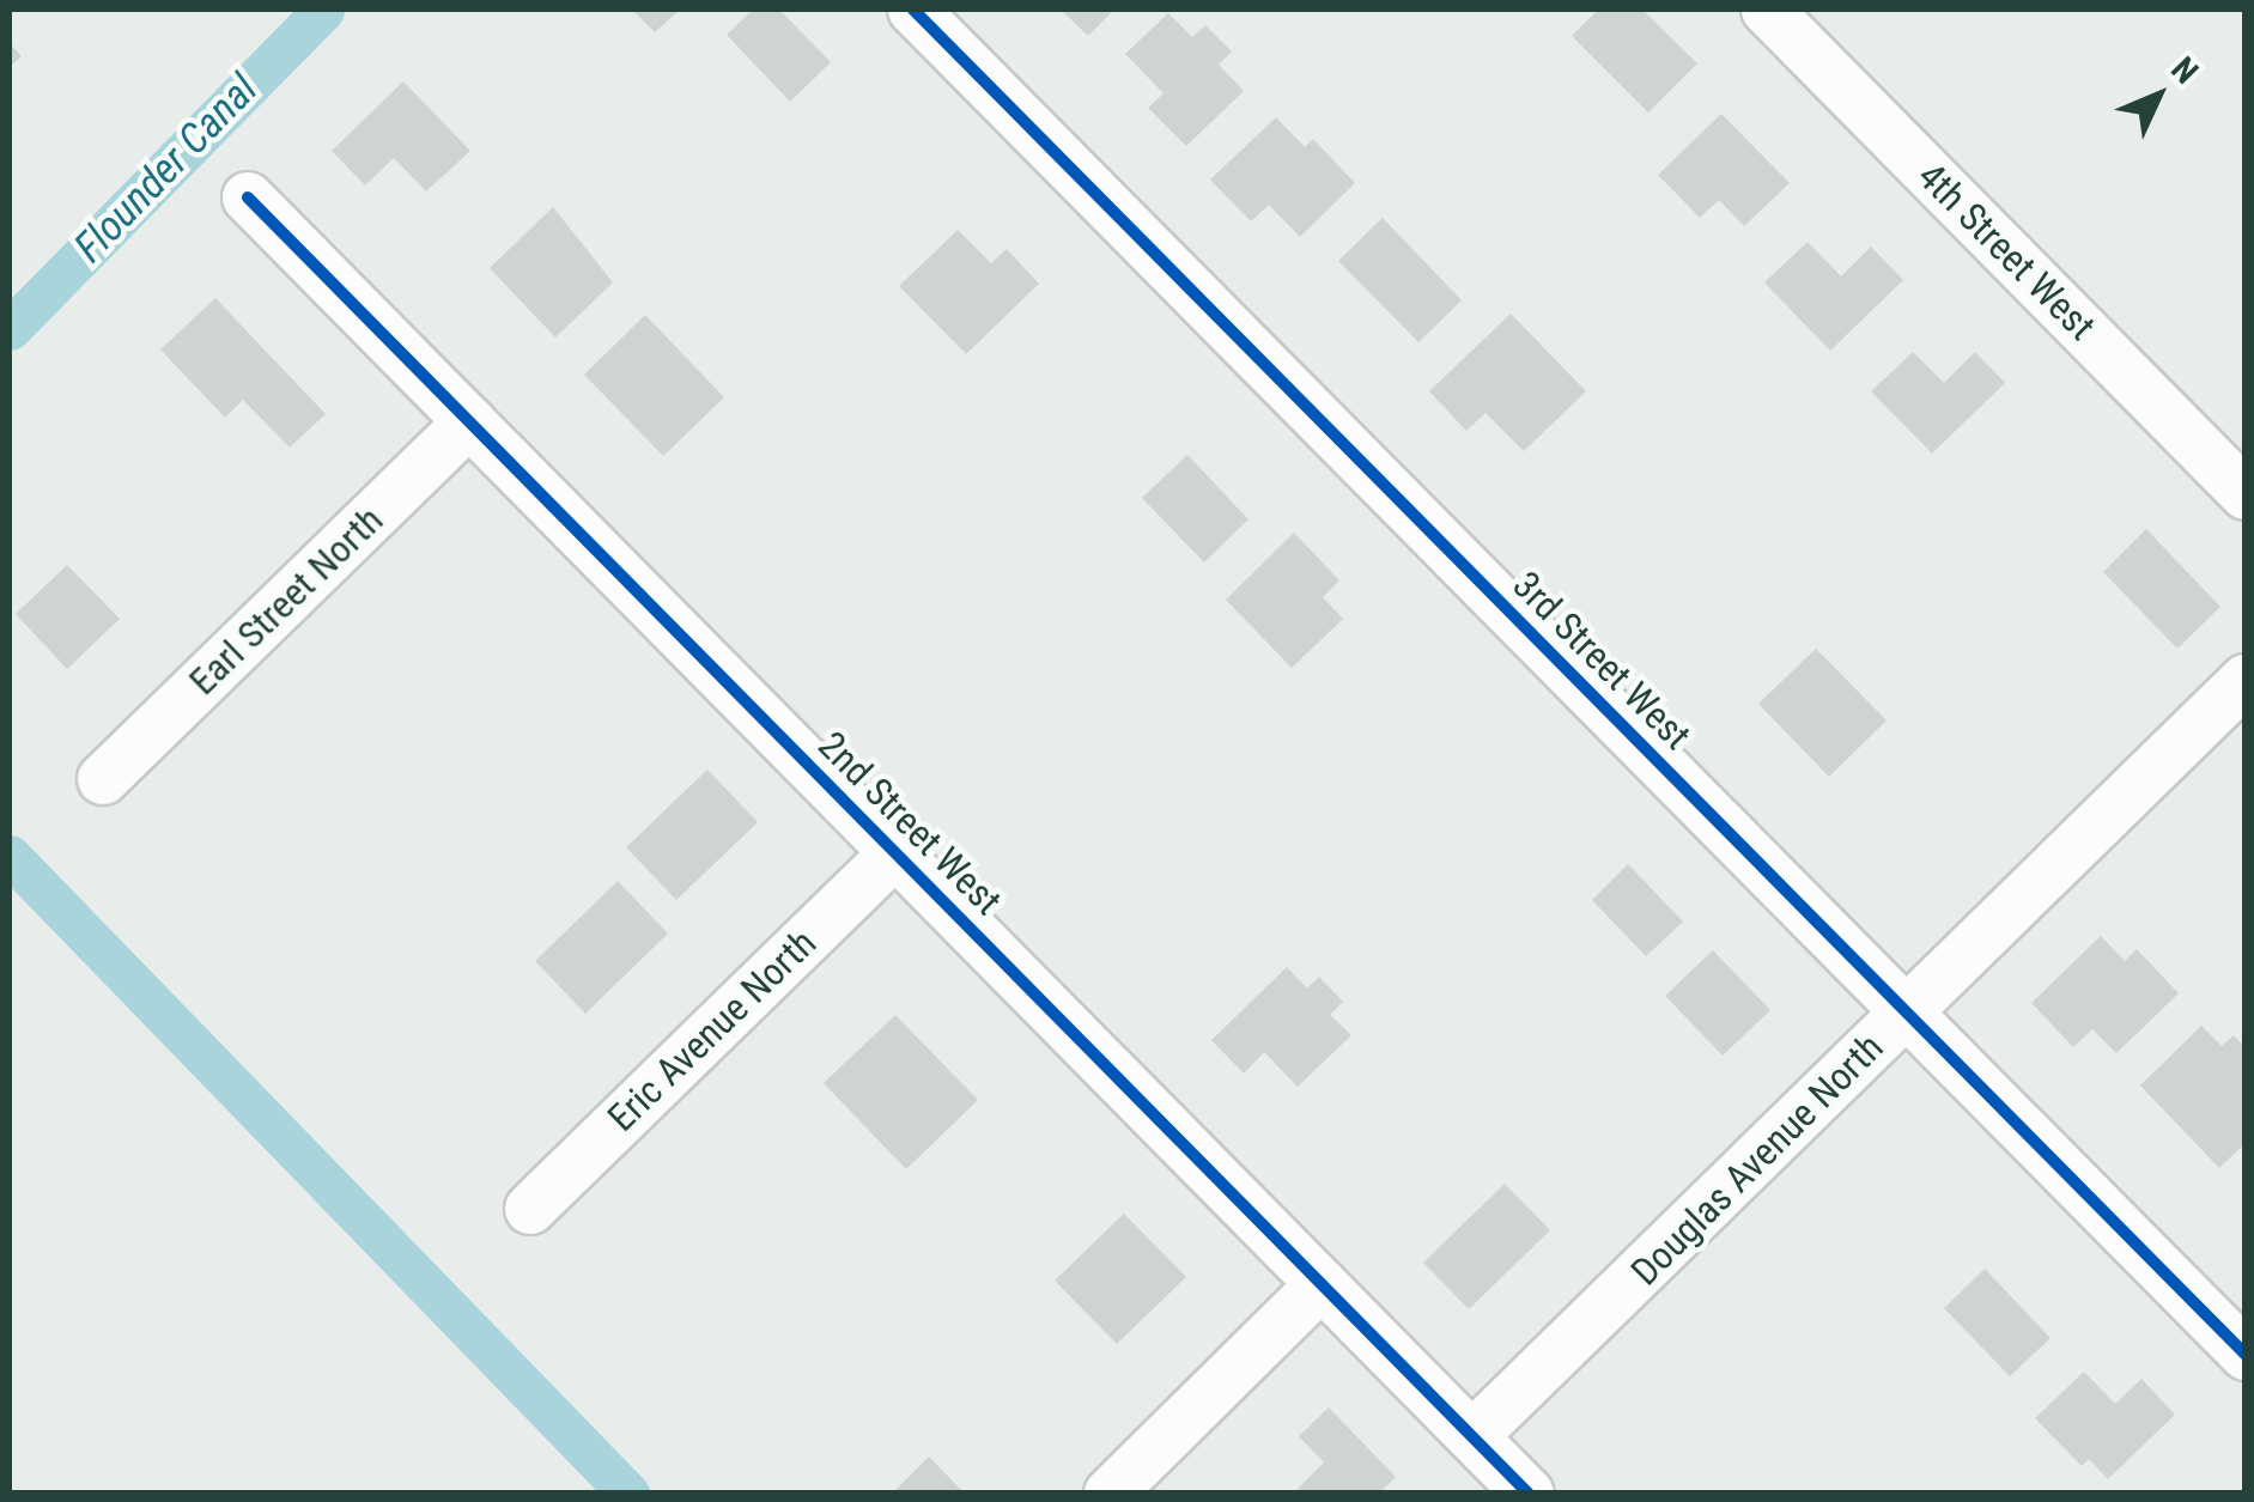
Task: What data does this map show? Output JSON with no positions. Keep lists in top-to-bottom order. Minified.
{"streets":{"street":["4th Street West","Earl Street North","3rd Street West","2nd Street West","Eric Avenue North","Douglas Avenue North"]},"crossings":[["Earl Street North","2nd Street West"],["3rd Street West","Douglas Avenue North"],["2nd Street West","Eric Avenue North"],["2nd Street West","Douglas Avenue North"]],"water":["Flounder Canal"],"north":"top right"}
